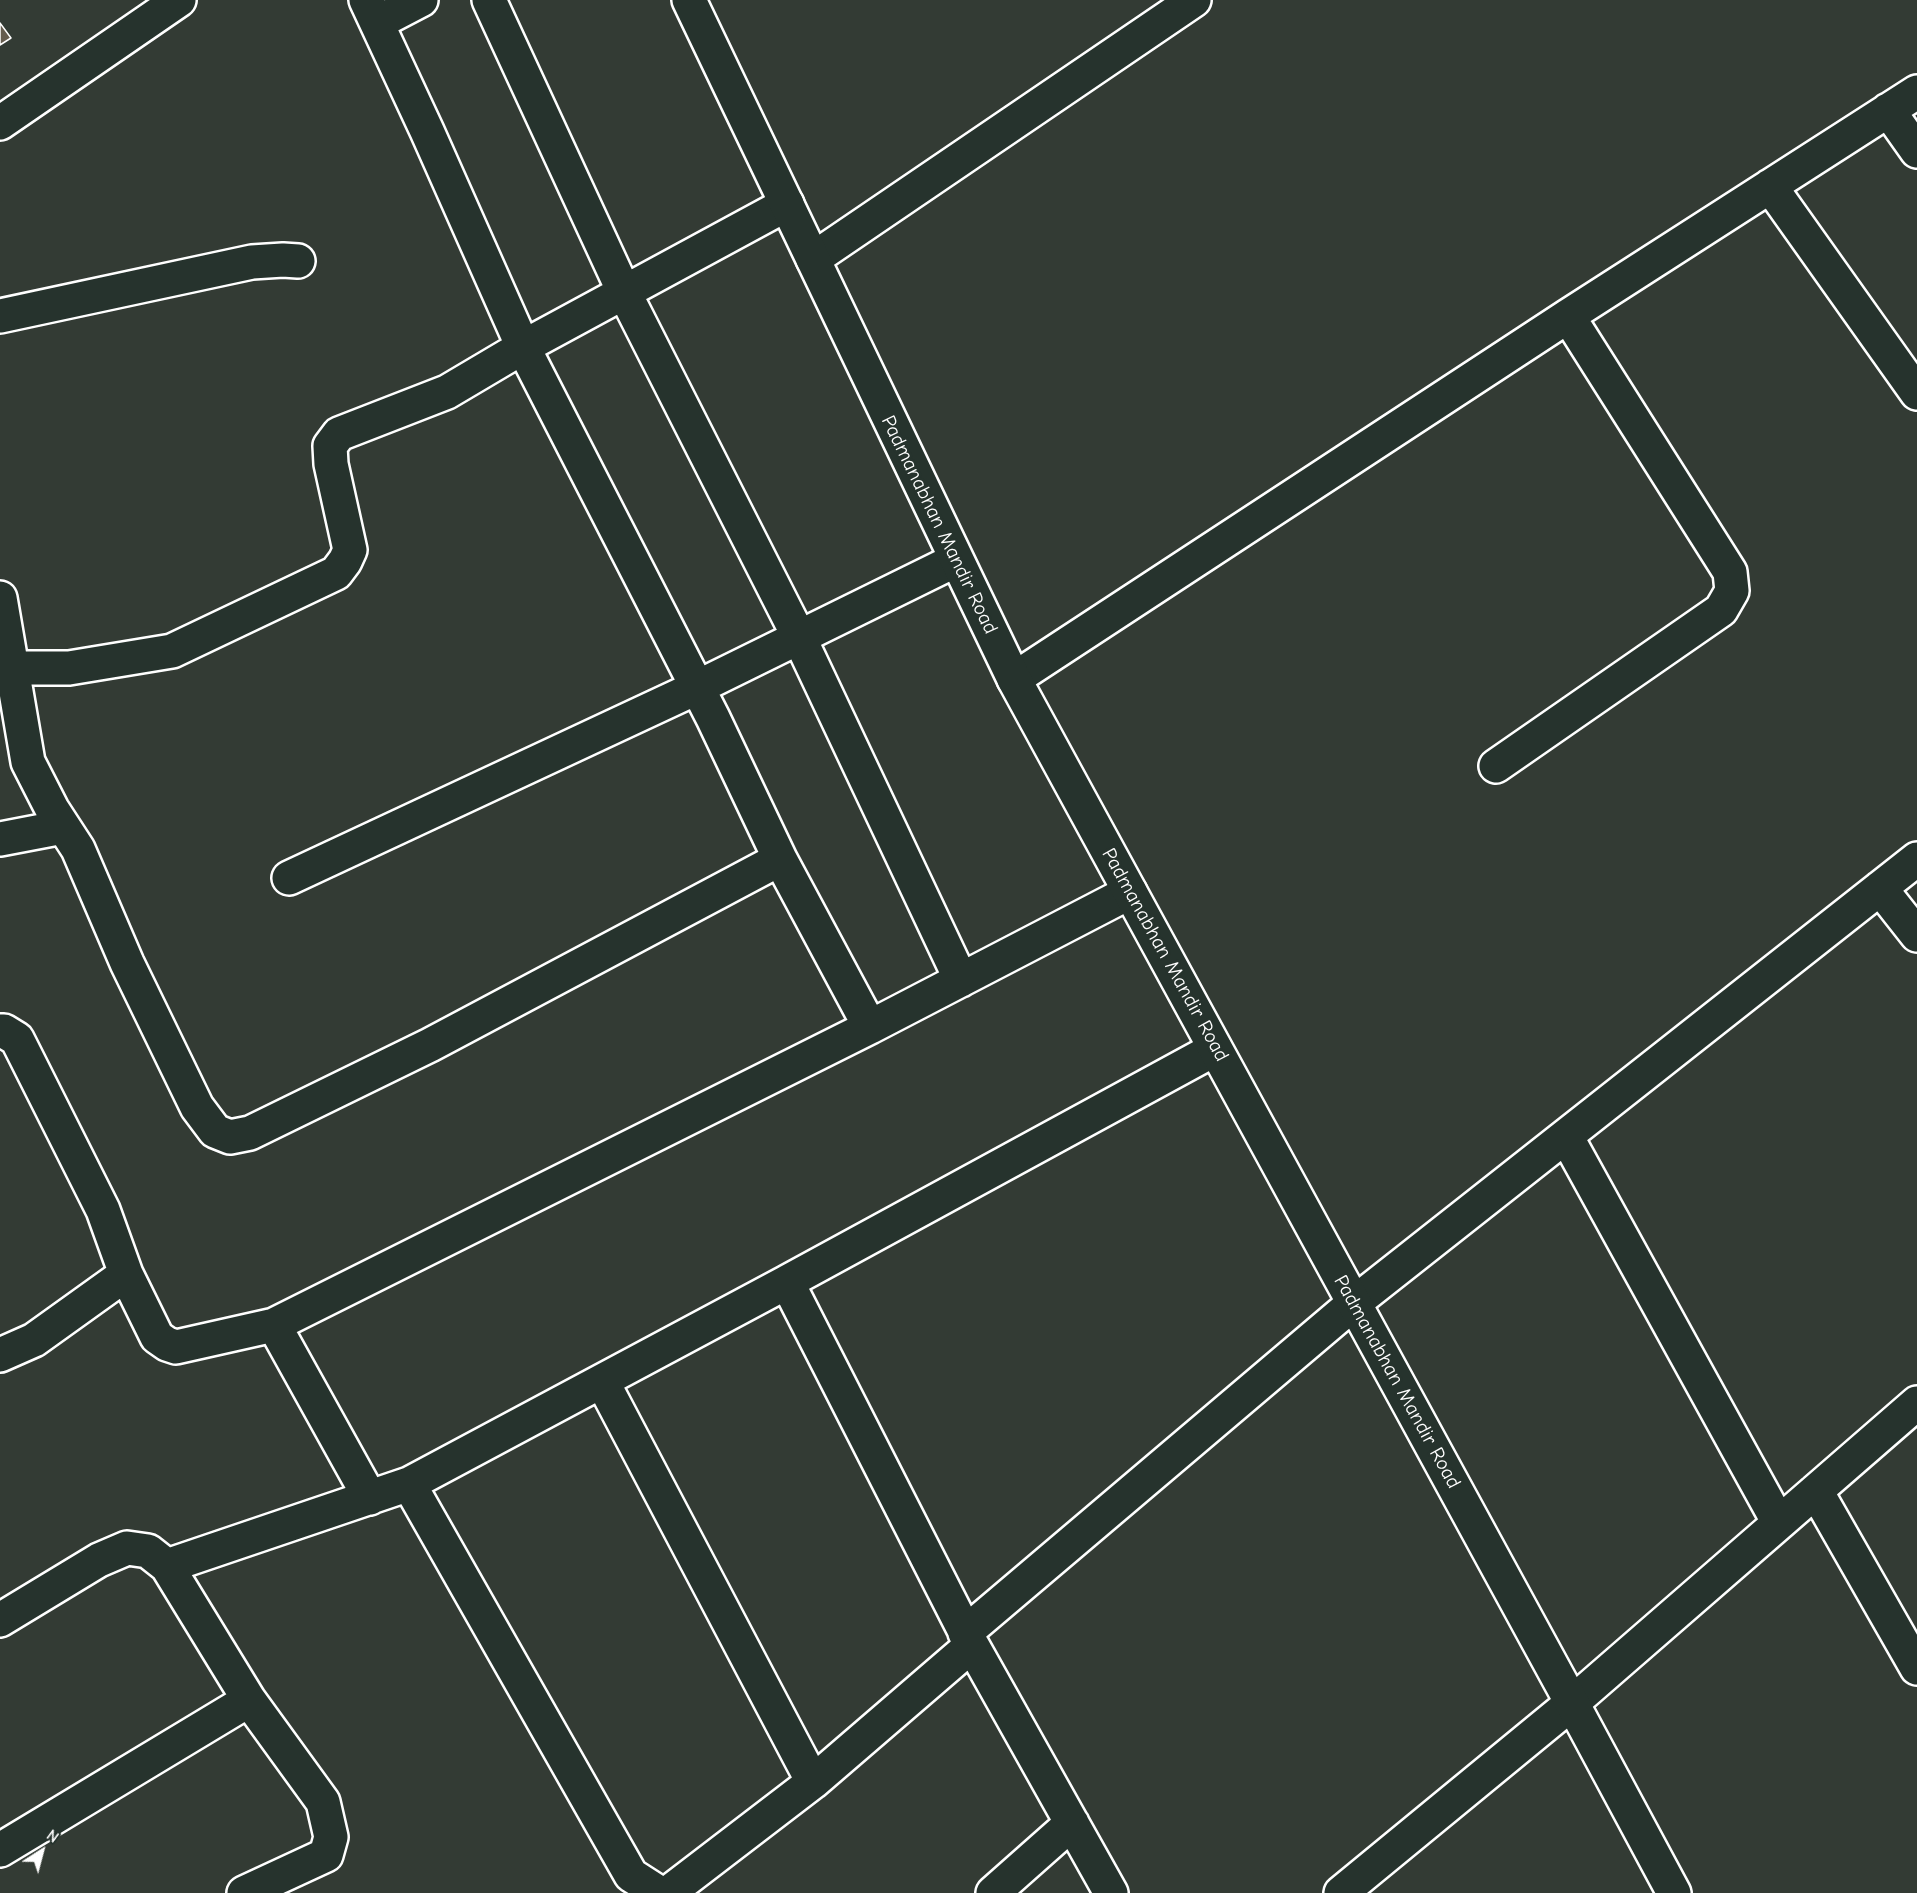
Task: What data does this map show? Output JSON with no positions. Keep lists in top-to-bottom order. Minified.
{"streets":{"street":["Padmanabhan Mandir Road"]},"north":"top right"}
